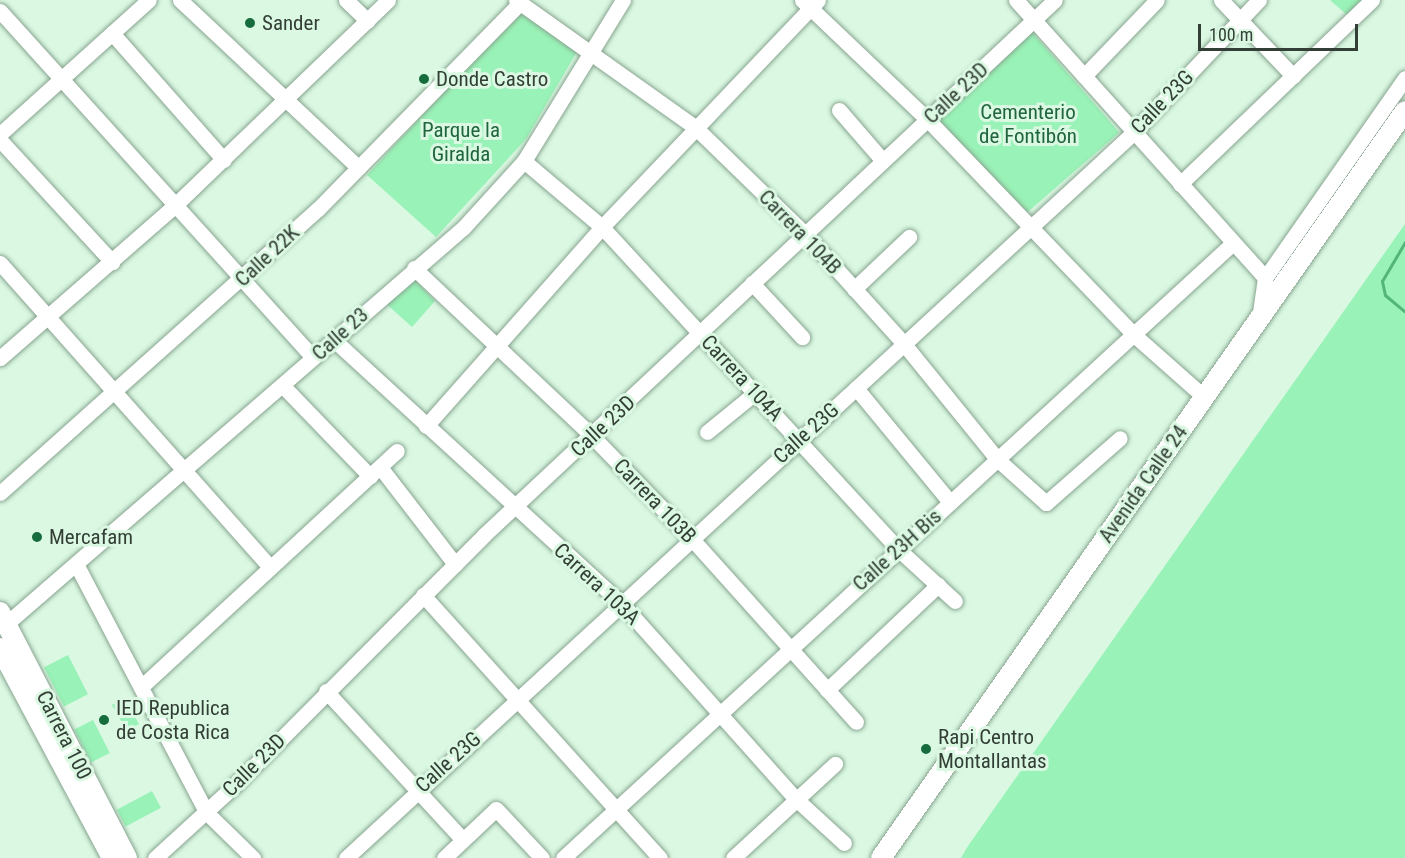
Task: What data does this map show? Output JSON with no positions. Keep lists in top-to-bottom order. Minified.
{"streets":{"main road":["Avenida Calle 24","Carrera 100"],"street":["Calle 23D","Calle 23G","Carrera 104B","Calle 22K","Calle 23","Carrera 104A","Carrera 103B","Calle 23H Bis","Carrera 103A"]},"crossings":[["Calle 23D","Carrera 104B"],["Calle 23D","Carrera 104A"],["Calle 23D","Carrera 103B"],["Calle 23D","Carrera 103A"],["Calle 23G","Carrera 104B"],["Calle 23G","Carrera 104A"],["Calle 23G","Carrera 103B"],["Calle 23G","Carrera 103A"],["Carrera 104B","Calle 22K"],["Carrera 104B","Calle 23"],["Carrera 104B","Calle 23H Bis"],["Calle 23","Carrera 104A"],["Calle 23","Carrera 103B"],["Calle 23","Carrera 103A"],["Calle 23","Carrera 100"],["Carrera 104A","Calle 23H Bis"],["Carrera 103B","Calle 23H Bis"],["Calle 23H Bis","Carrera 103A"]],"parks":["Cementerio de Fontibón","Parque la Giralda"],"places":["Sander","Donde Castro","Mercafam","IED Republica de Costa Rica","Rapi Centro Montallantas"],"scale_bar":"100 m"}
